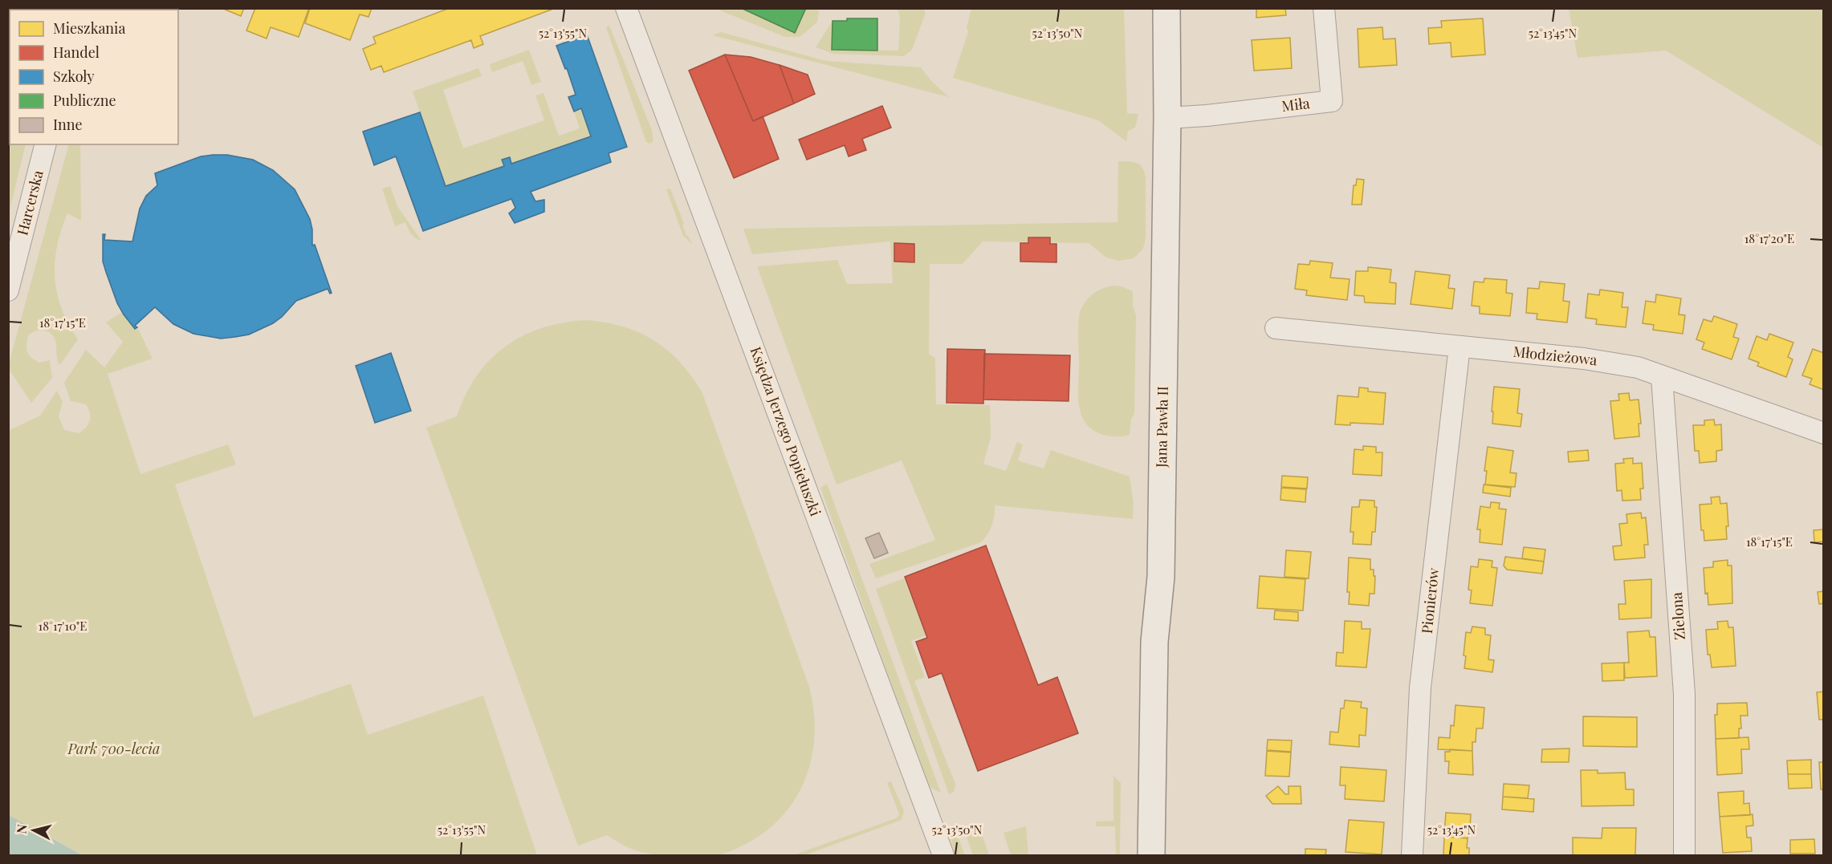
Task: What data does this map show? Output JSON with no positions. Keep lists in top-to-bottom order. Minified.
{"streets":{"main road":["Jana Pawła II"],"street":["Miła","Harcerska","Młodzieżowa","Księdza Jerzego Popiełuszki","Pionierów","Zielona"]},"crossings":[["Miła","Jana Pawła II"],["Młodzieżowa","Pionierów"],["Młodzieżowa","Zielona"]],"parks":["Park 700-lecia"],"legend":["Mieszkania","Handel","Szkoły","Publiczne","Inne"],"north":"left","coordinates":["52°13'55\"N","52°13'50\"N","52°13'45\"N","18°17'20\"E","18°17'15\"E","18°17'10\"E"]}
